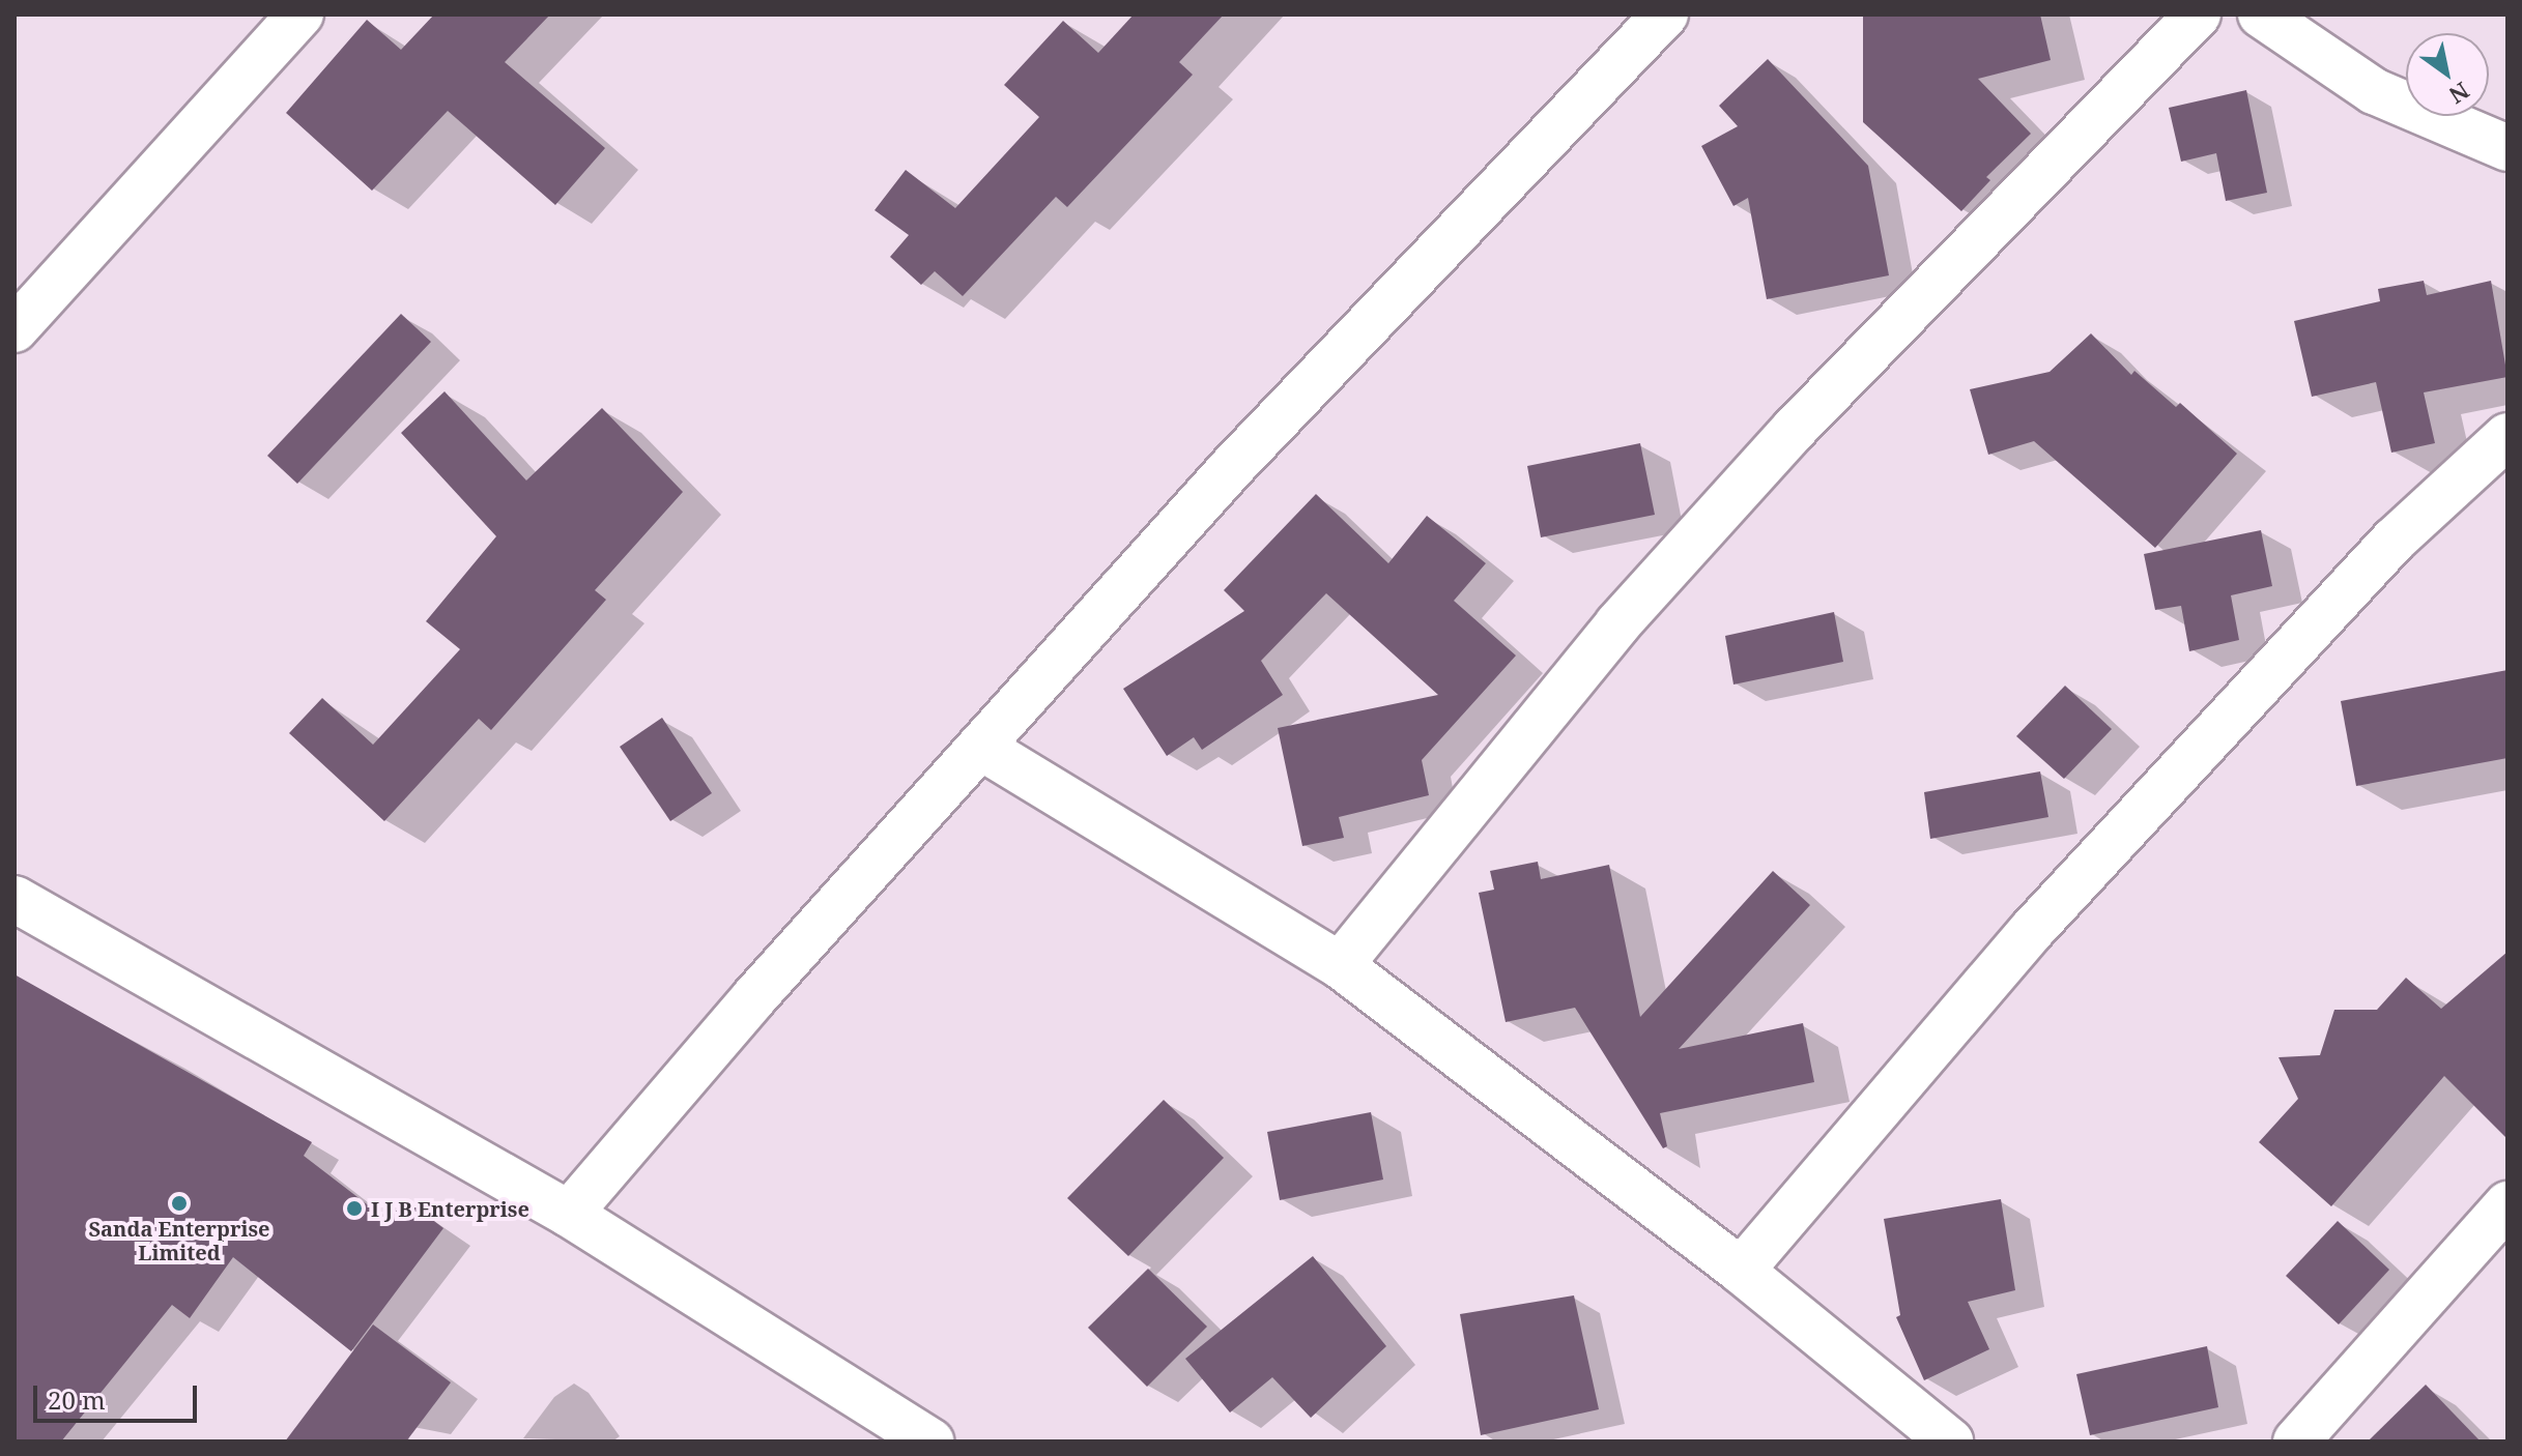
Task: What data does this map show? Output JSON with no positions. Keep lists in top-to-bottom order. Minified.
{"places":["Sanda Enterprise Limited","I J B Enterprise"],"scale_bar":"20 m","north":"bottom right"}
